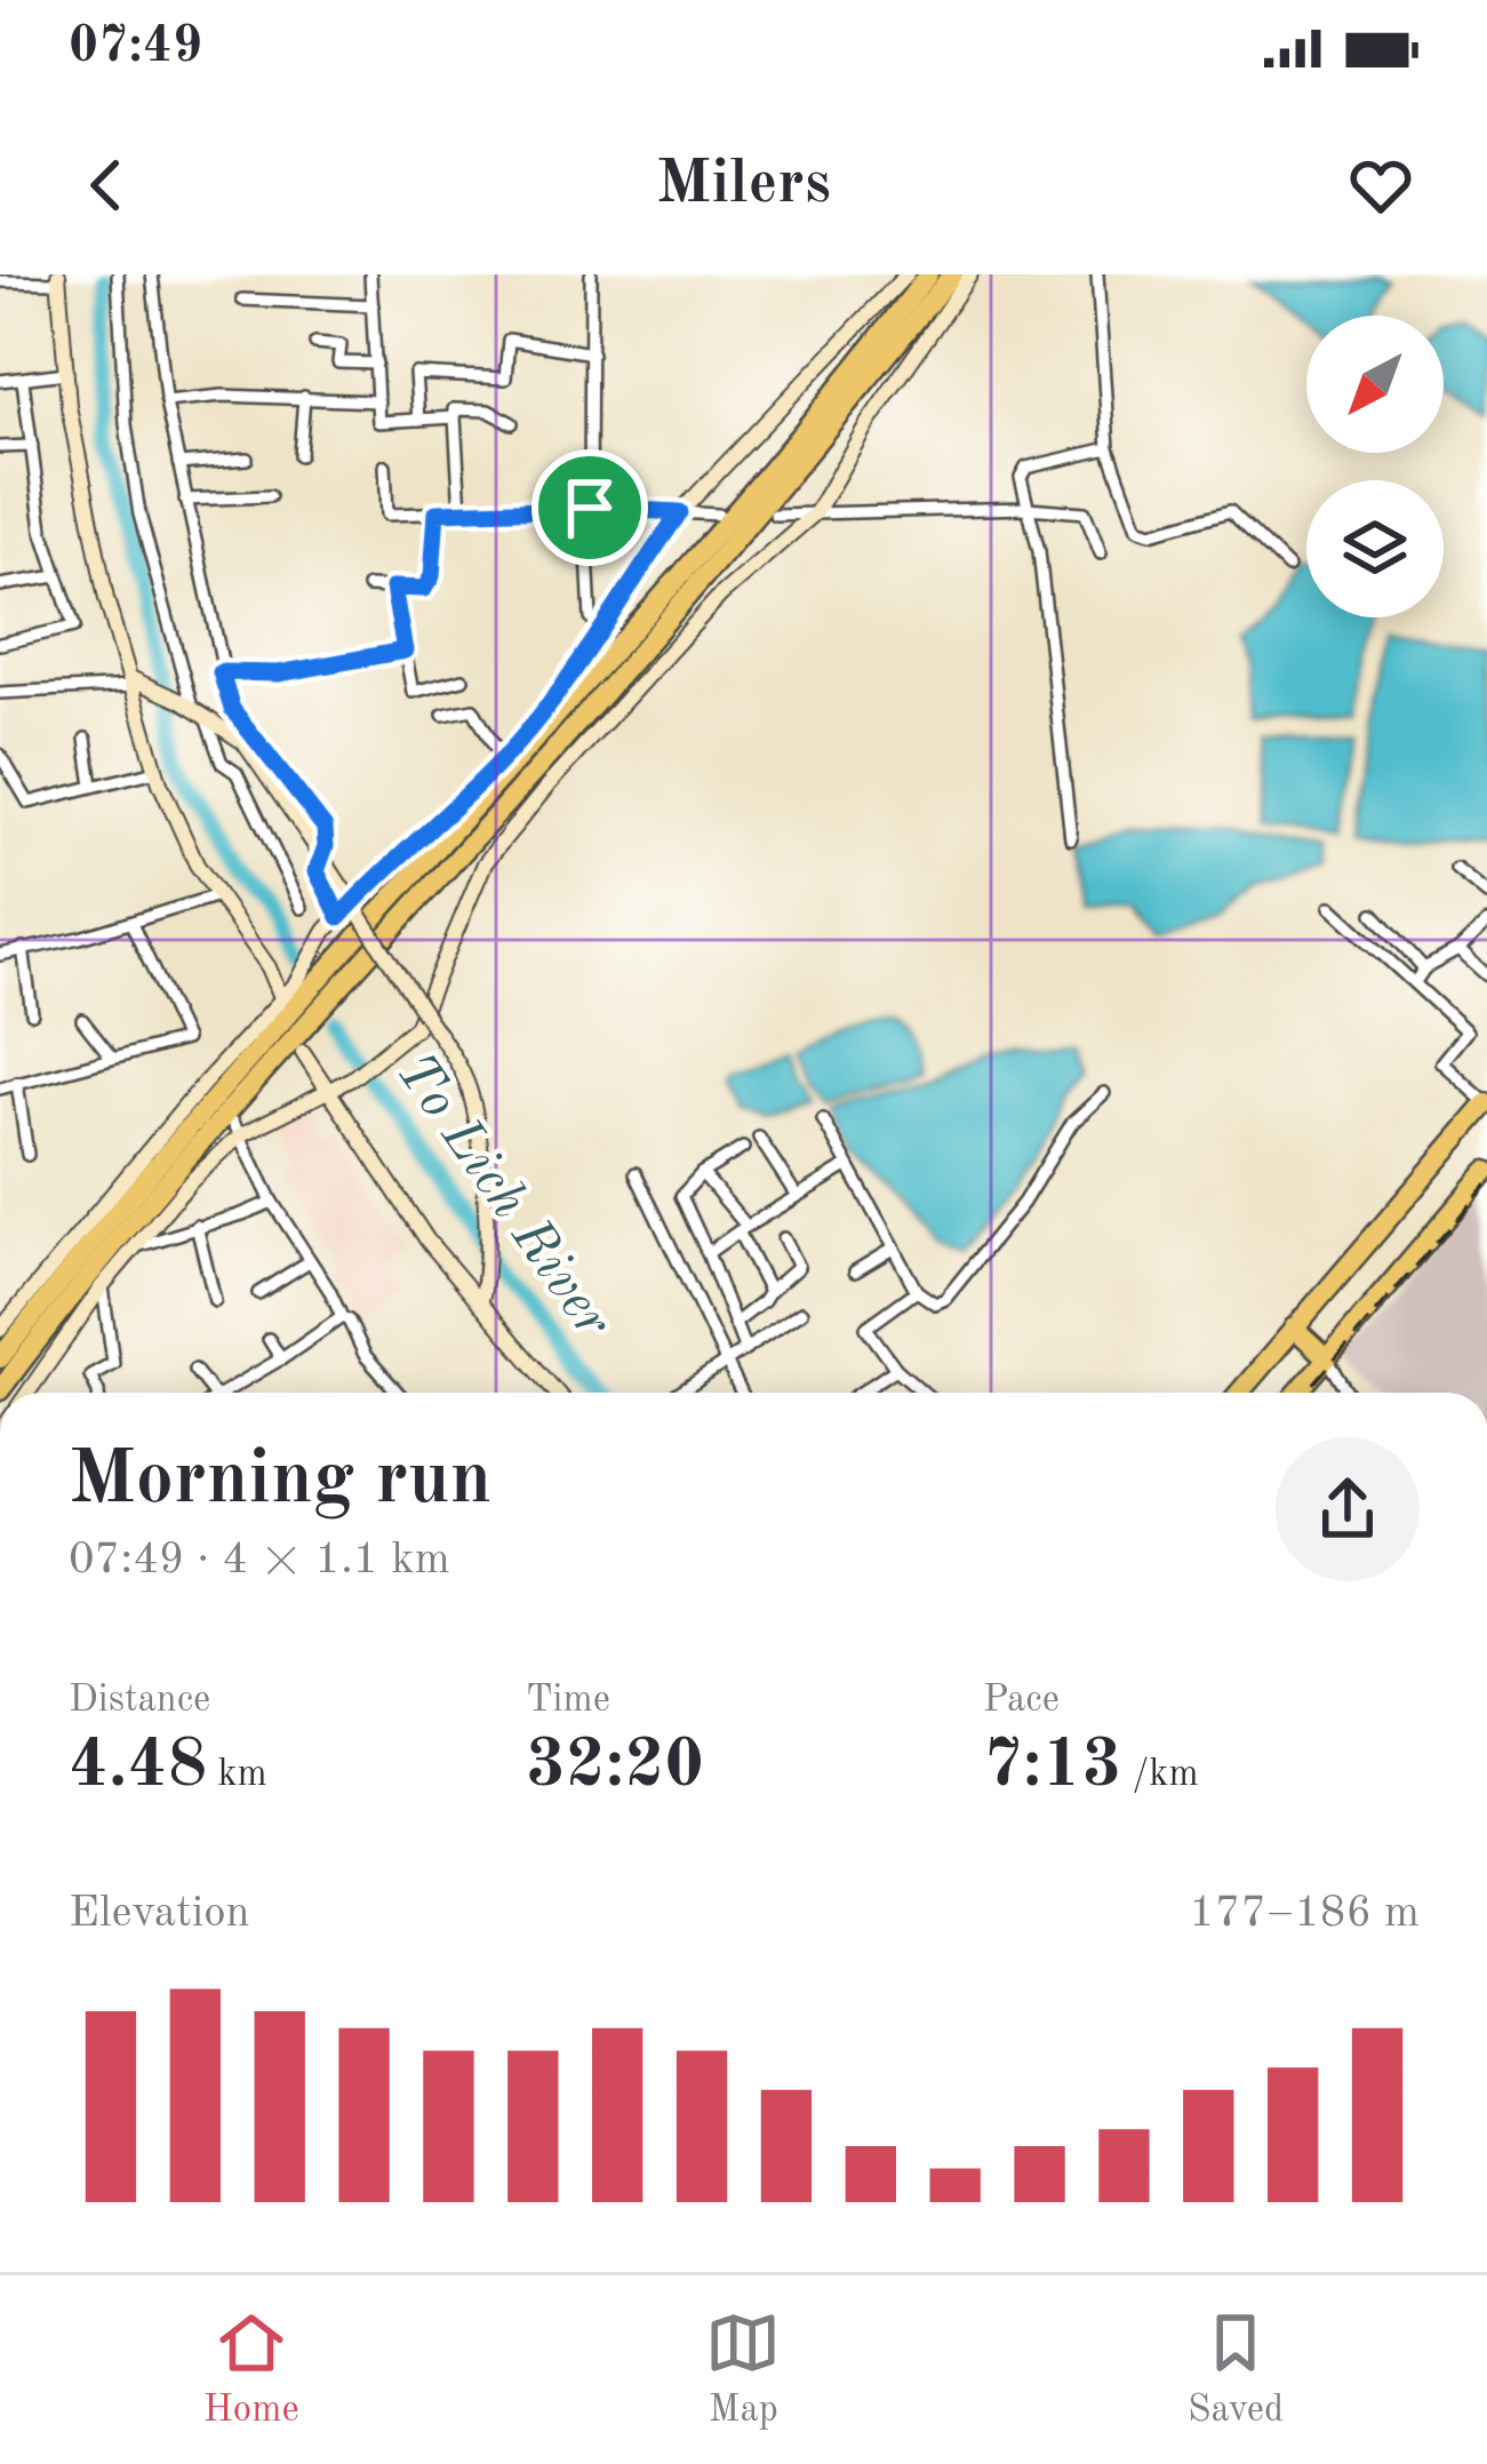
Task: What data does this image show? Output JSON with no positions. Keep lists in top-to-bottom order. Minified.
{"water":["To Lich River"],"north":"bottom left","page":{"status":"07:49","header":"Milers","heading":["Morning run","07:49 · 4 × 1.1 km"],"stats":[["Distance","4.48 km"],["Time","32:20"],["Pace","7:13 /km"]],"chart":["Elevation","177–186 m"],"tabs":["Home","Map","Saved"]}}
